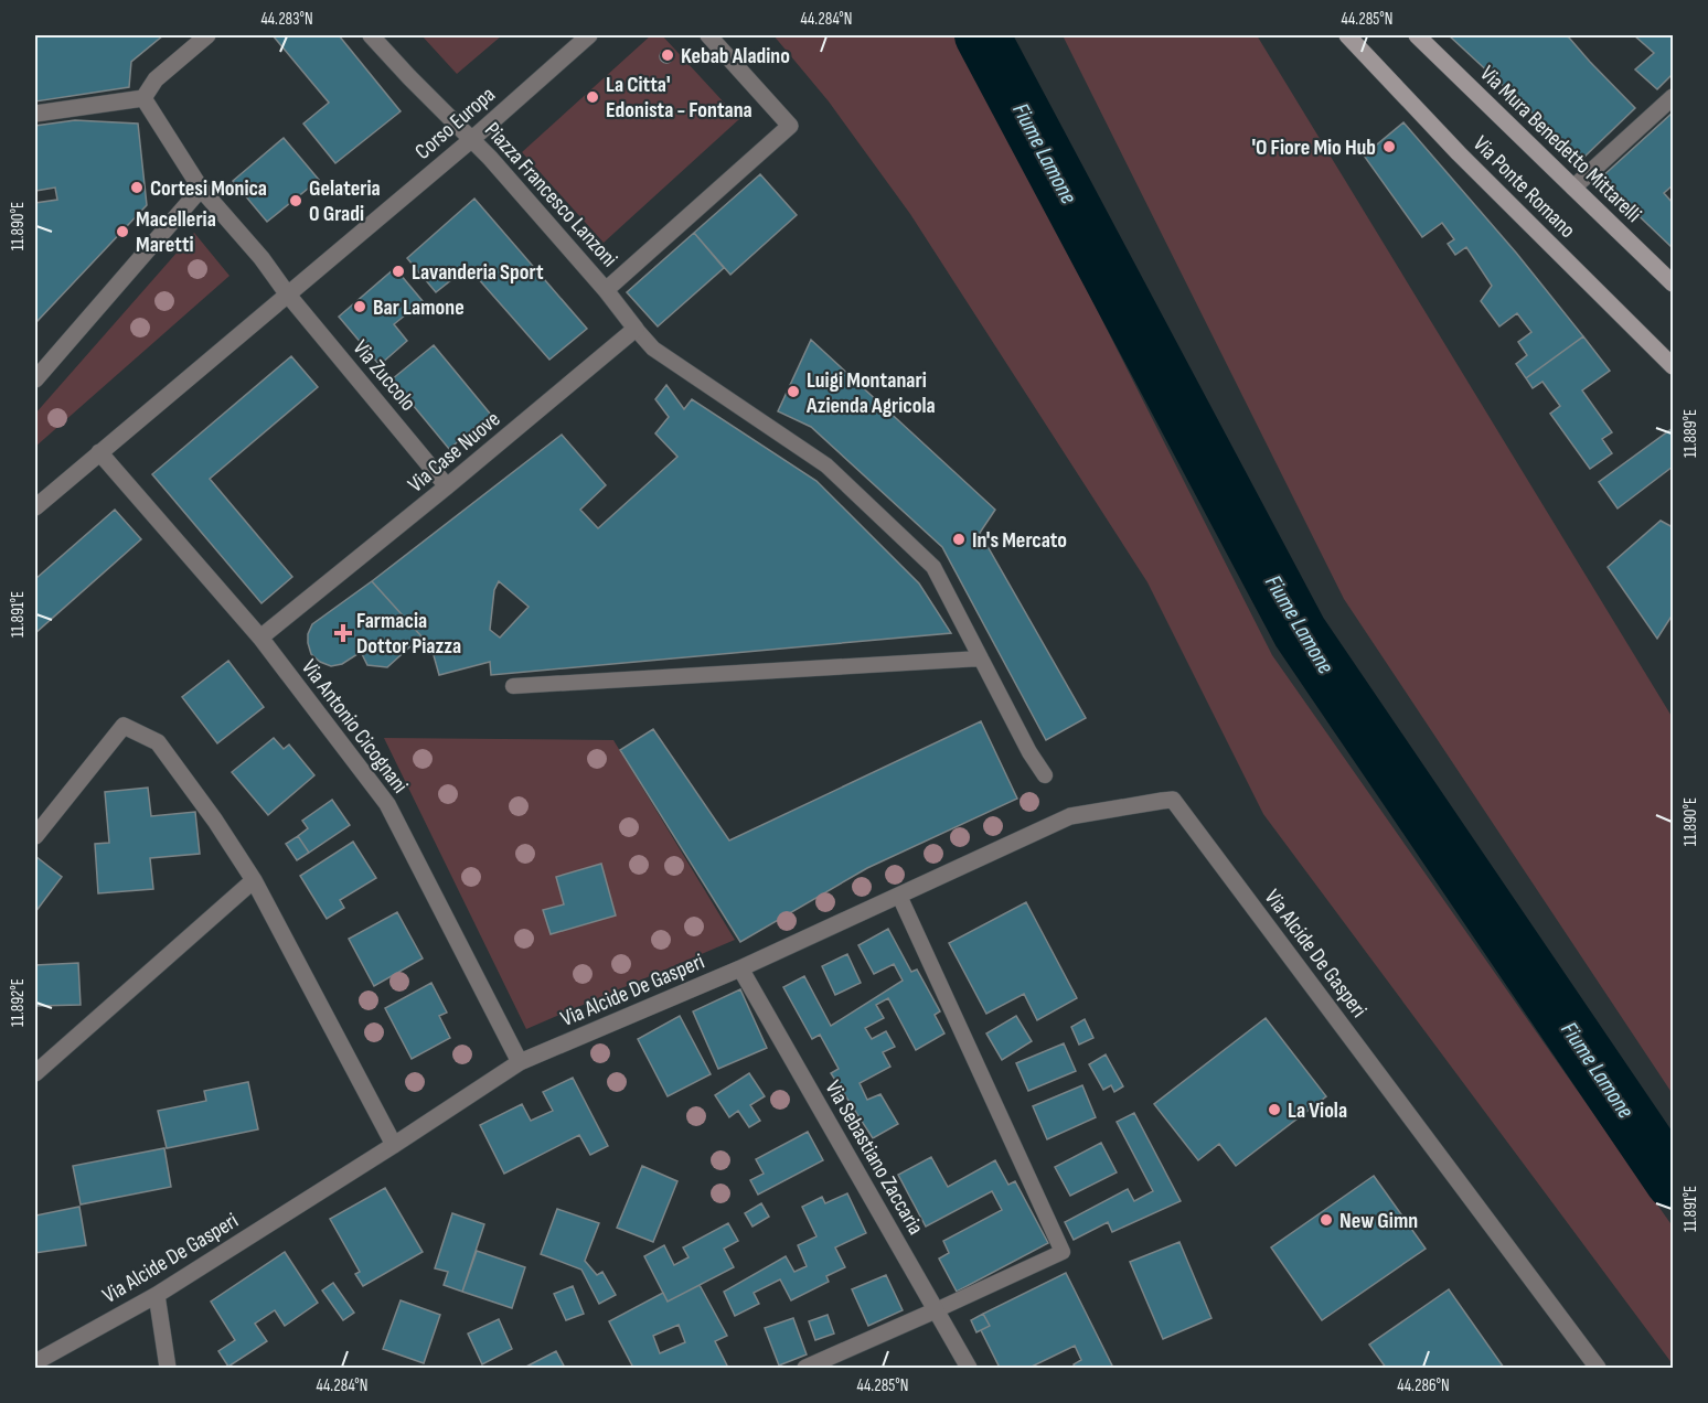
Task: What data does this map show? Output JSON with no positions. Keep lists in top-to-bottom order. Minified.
{"streets":{"street":["Corso Europa","Via Mura Benedetto Mittarelli","Via Ponte Romano","Piazza Francesco Lanzoni","Via Zuccolo","Via Case Nuove","Via Antonio Cicognani","Via Alcide De Gasperi","Via Sebastiano Zaccaria"]},"crossings":[["Corso Europa","Piazza Francesco Lanzoni"],["Corso Europa","Via Zuccolo"],["Corso Europa","Via Antonio Cicognani"],["Via Zuccolo","Via Case Nuove"],["Via Case Nuove","Via Antonio Cicognani"],["Via Antonio Cicognani","Via Alcide De Gasperi"],["Via Alcide De Gasperi","Via Sebastiano Zaccaria"]],"water":["Fiume Lamone"],"places":{"other":["Kebab Aladino","La Citta' Edonista - Fontana","'O Fiore Mio Hub","Cortesi Monica","Gelateria 0 Gradi","Macelleria Maretti","Lavanderia Sport","Bar Lamone","Luigi Montanari Azienda Agricola","In's Mercato","La Viola","New Gimn"],"health":["Farmacia Dottor Piazza"]},"coordinates":["44.283°N","44.284°N","44.285°N","11.890°E","11.889°E","11.891°E","11.892°E","44.286°N"]}
